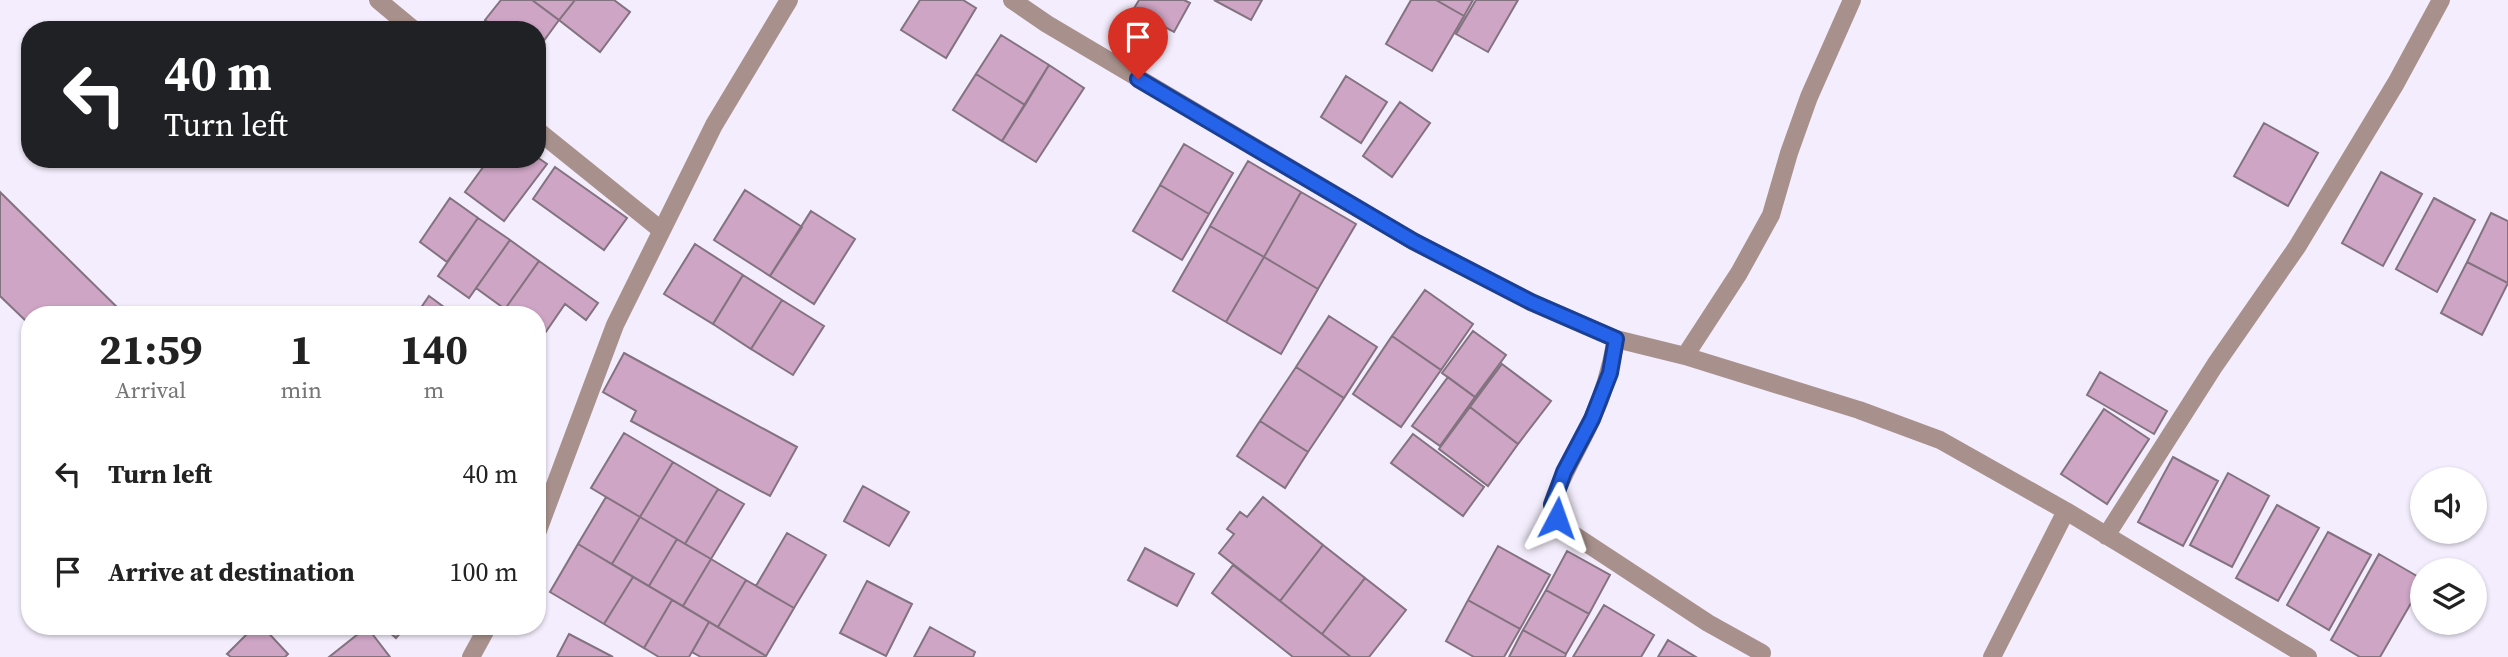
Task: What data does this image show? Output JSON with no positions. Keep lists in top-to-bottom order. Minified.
{"page":{"turn":["40 m","Turn left"],"eta":["21:59","Arrival","1","min","140","m"],"list":[{"name":"Turn left","value":"40 m"},{"name":"Arrive at destination","value":"100 m"}]}}
